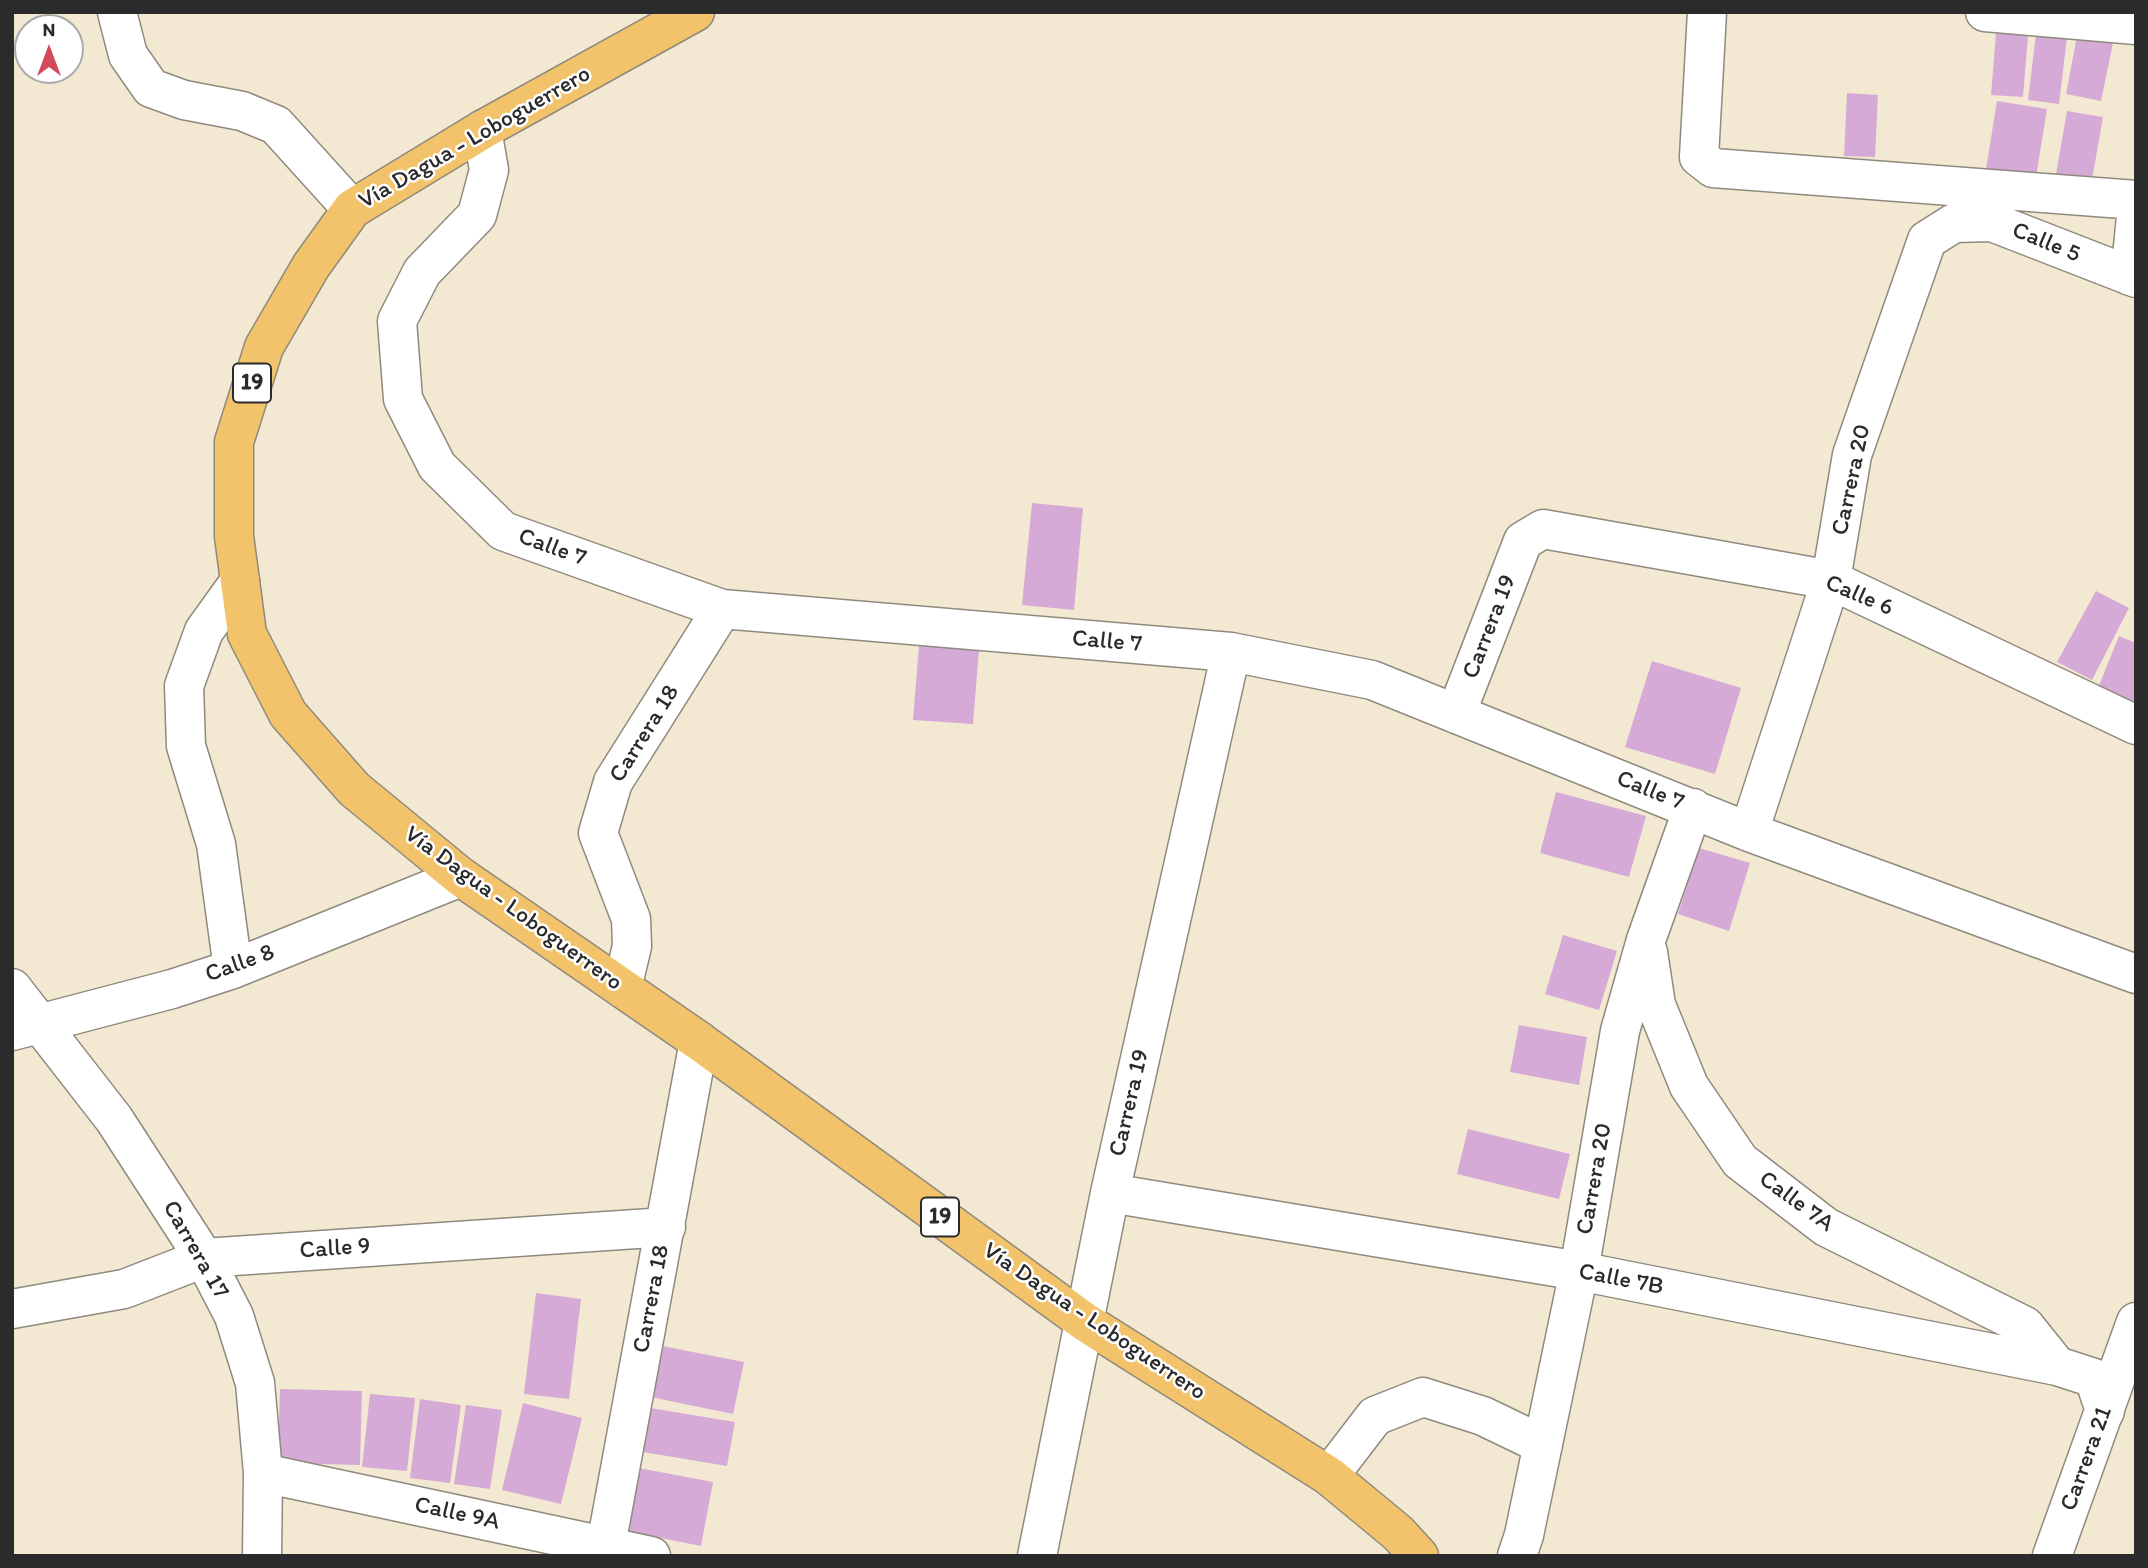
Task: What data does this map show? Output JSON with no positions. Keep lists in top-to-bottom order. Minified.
{"streets":{"main road":["Vía Dagua - Loboguerrero","19"],"street":["Calle 5","Carrera 20","Calle 7","Calle 6","Carrera 19","Carrera 18","Calle 8","Calle 7A","Calle 9","Carrera 17","Calle 7B","Carrera 21","Calle 9A"]},"crossings":[["Vía Dagua - Loboguerrero","Calle 7"],["Vía Dagua - Loboguerrero","Carrera 19"],["Vía Dagua - Loboguerrero","Carrera 18"],["Vía Dagua - Loboguerrero","Calle 8"],["Calle 5","Carrera 20"],["Carrera 20","Calle 7"],["Carrera 20","Calle 6"],["Carrera 20","Calle 7A"],["Carrera 20","Calle 7B"],["Calle 7","Carrera 19"],["Calle 7","Carrera 18"],["Calle 6","Carrera 19"],["Carrera 19","Calle 7B"],["Carrera 18","Calle 9"],["Carrera 18","Calle 9A"],["Calle 8","Carrera 17"],["Calle 7A","Calle 7B"],["Calle 9","Carrera 17"],["Carrera 17","Calle 9A"],["Calle 7B","Carrera 21"]],"north":"top"}
